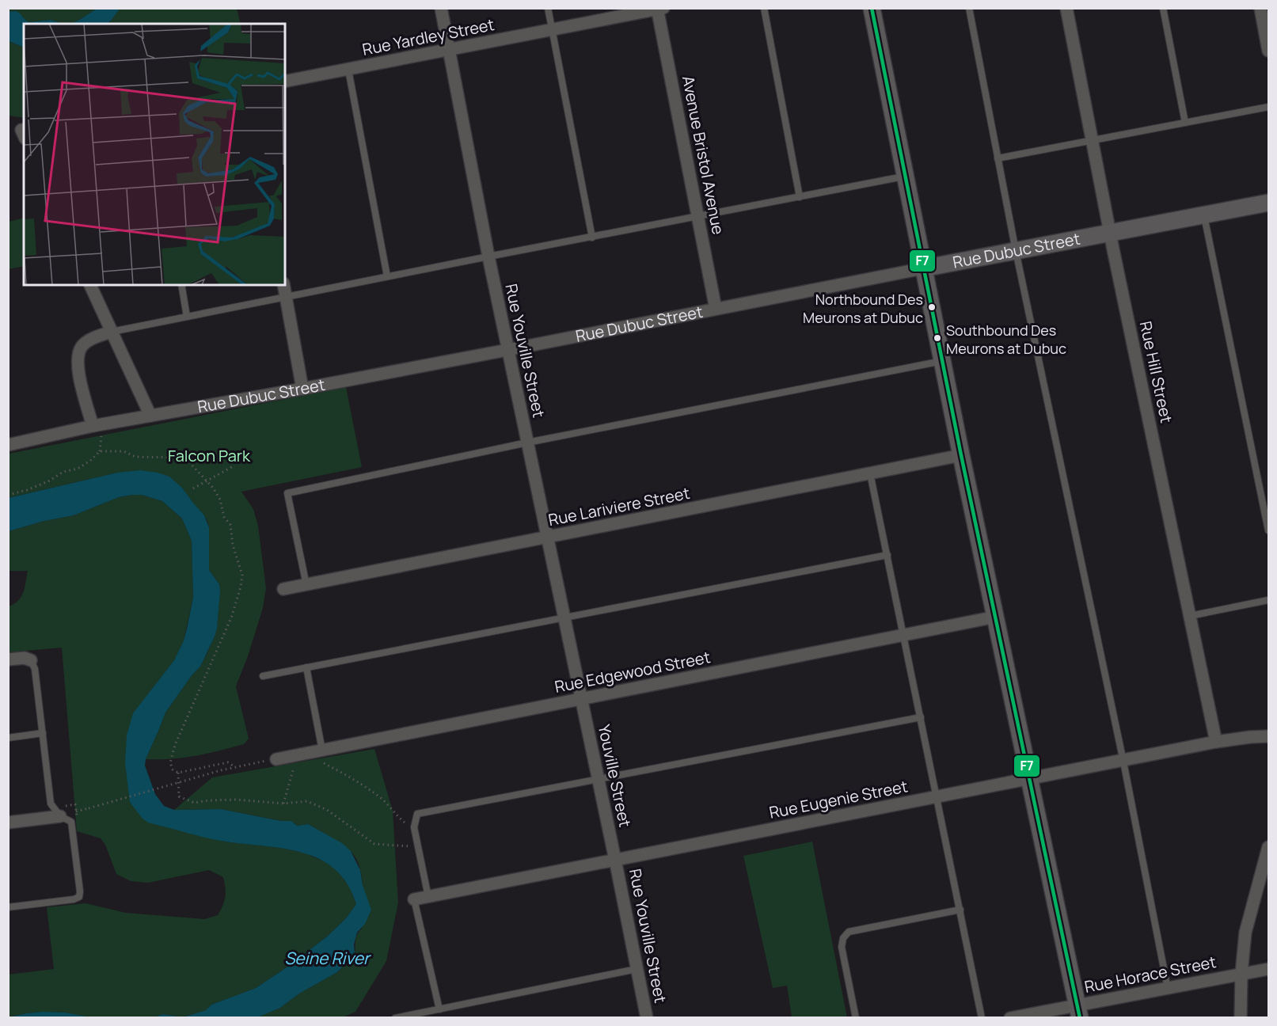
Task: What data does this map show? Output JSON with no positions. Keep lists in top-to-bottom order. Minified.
{"streets":{"street":["Rue Yardley Street","Avenue Bristol Avenue","Rue Dubuc Street","Rue Youville Street","Rue Hill Street","Rue Lariviere Street","Rue Edgewood Street","Youville Street","Rue Eugenie Street","Rue Horace Street"]},"crossings":[["Rue Yardley Street","Avenue Bristol Avenue"],["Rue Yardley Street","Rue Youville Street"],["Avenue Bristol Avenue","Rue Dubuc Street"],["Rue Dubuc Street","Rue Youville Street"],["Rue Dubuc Street","Rue Hill Street"],["Rue Youville Street","Rue Lariviere Street"],["Rue Youville Street","Rue Edgewood Street"],["Rue Youville Street","Youville Street"],["Rue Youville Street","Rue Eugenie Street"],["Rue Hill Street","Rue Eugenie Street"],["Rue Edgewood Street","Youville Street"],["Youville Street","Rue Eugenie Street"]],"water":["Seine River"],"parks":["Falcon Park"],"places":["Northbound Des Meurons at Dubuc","Southbound Des Meurons at Dubuc"],"lines":["transit line F7"]}
